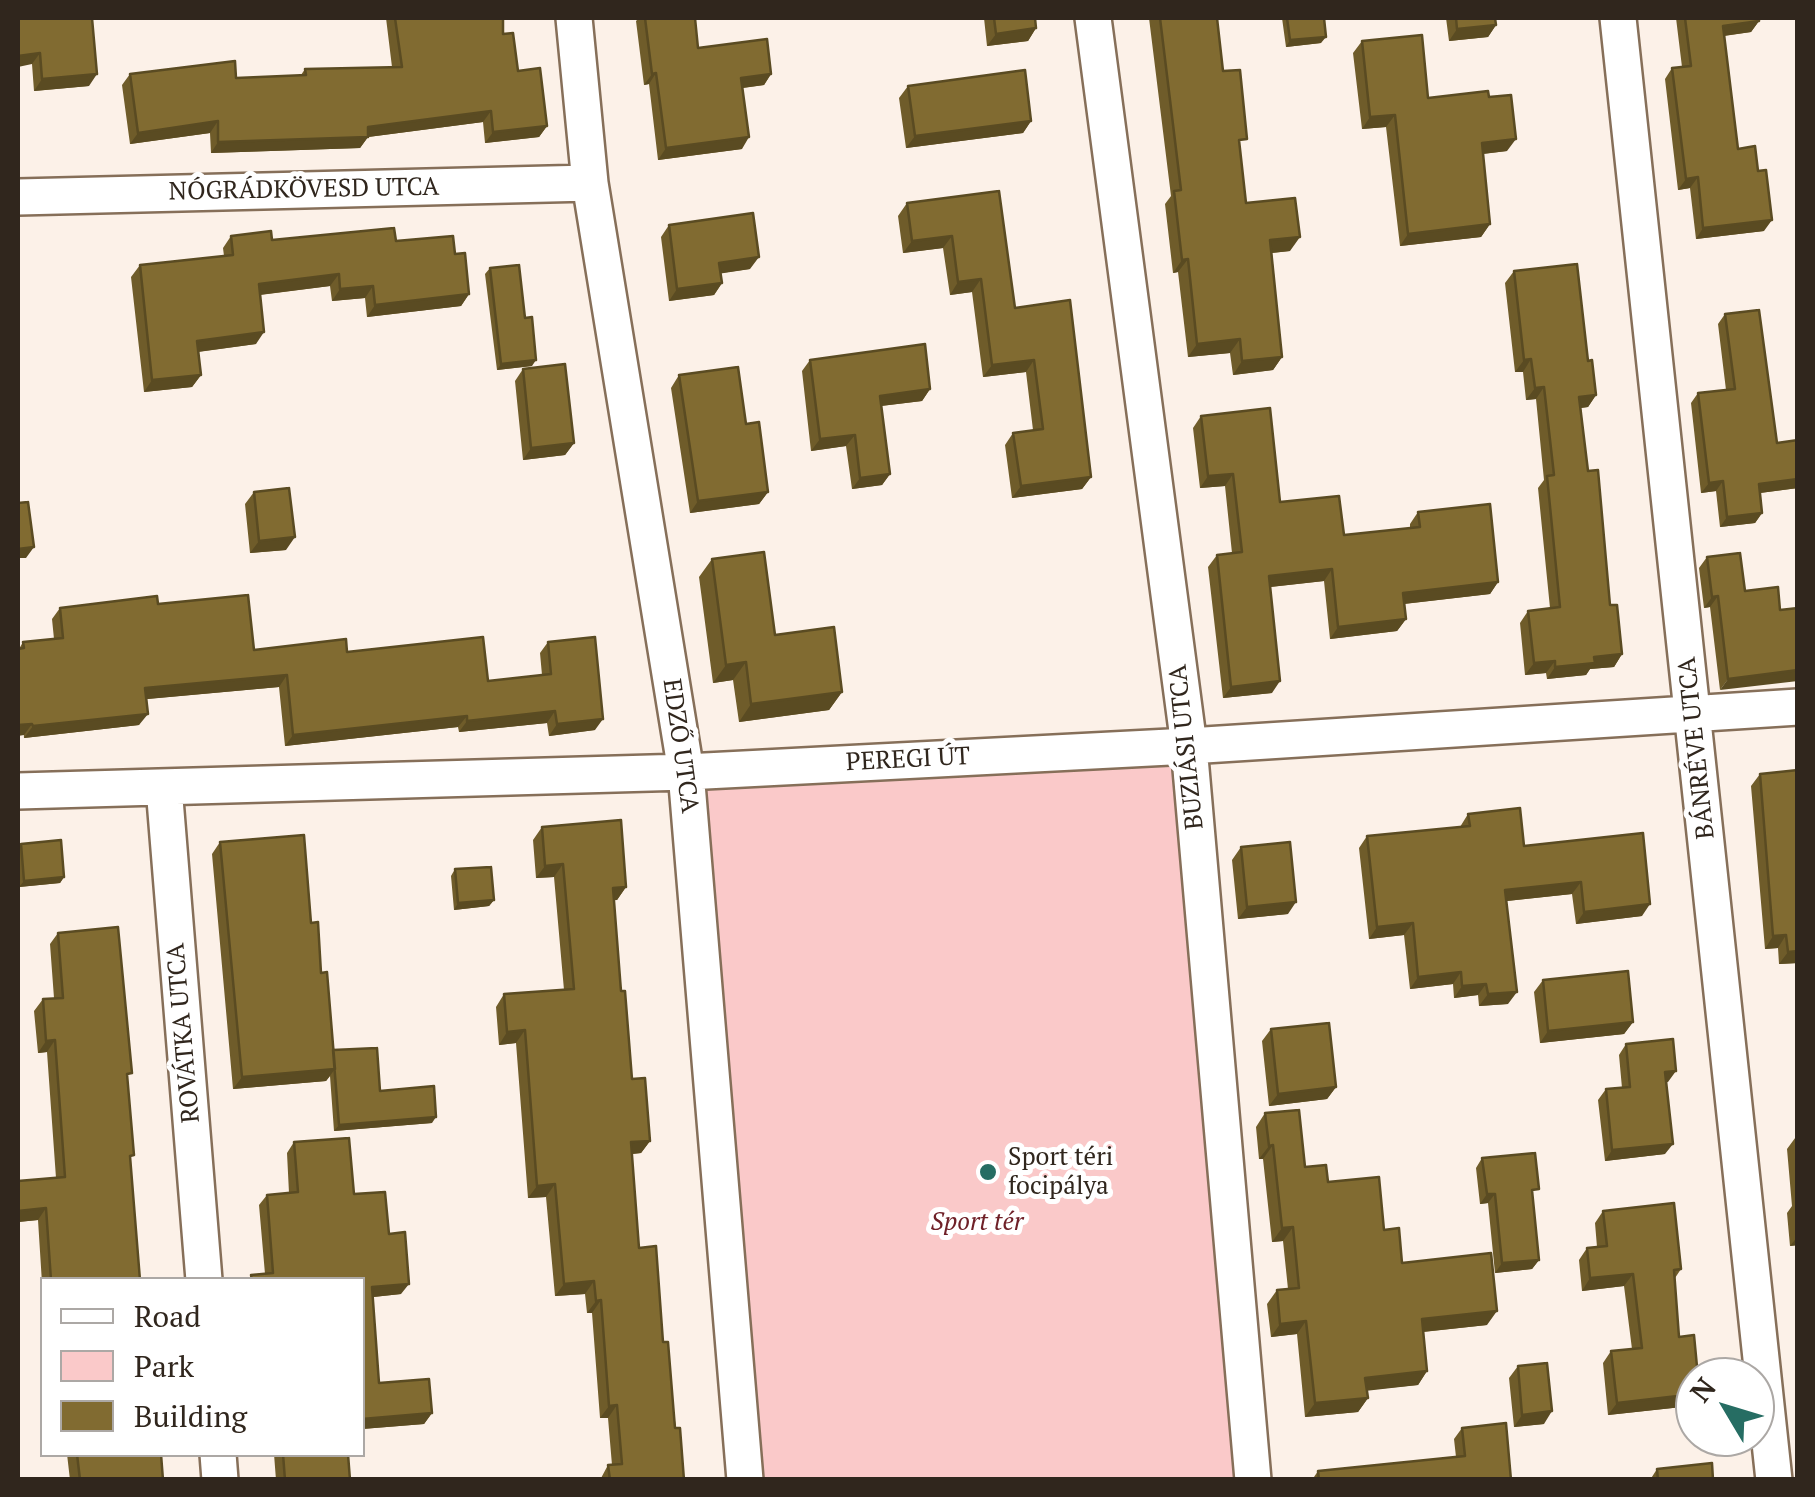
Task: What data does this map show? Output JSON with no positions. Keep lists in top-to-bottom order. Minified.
{"streets":{"street":["NÓGRÁDKÖVESD UTCA","EDZŐ UTCA","BUZIÁSI UTCA","BÁNRÉVE UTCA","PEREGI ÚT","ROVÁTKA UTCA"]},"crossings":[["NÓGRÁDKÖVESD UTCA","EDZŐ UTCA"],["EDZŐ UTCA","PEREGI ÚT"],["BUZIÁSI UTCA","PEREGI ÚT"],["BÁNRÉVE UTCA","PEREGI ÚT"],["PEREGI ÚT","ROVÁTKA UTCA"]],"parks":["Sport tér"],"places":["Sport téri focipálya"],"legend":["Road","Park","Building"],"north":"top left"}
